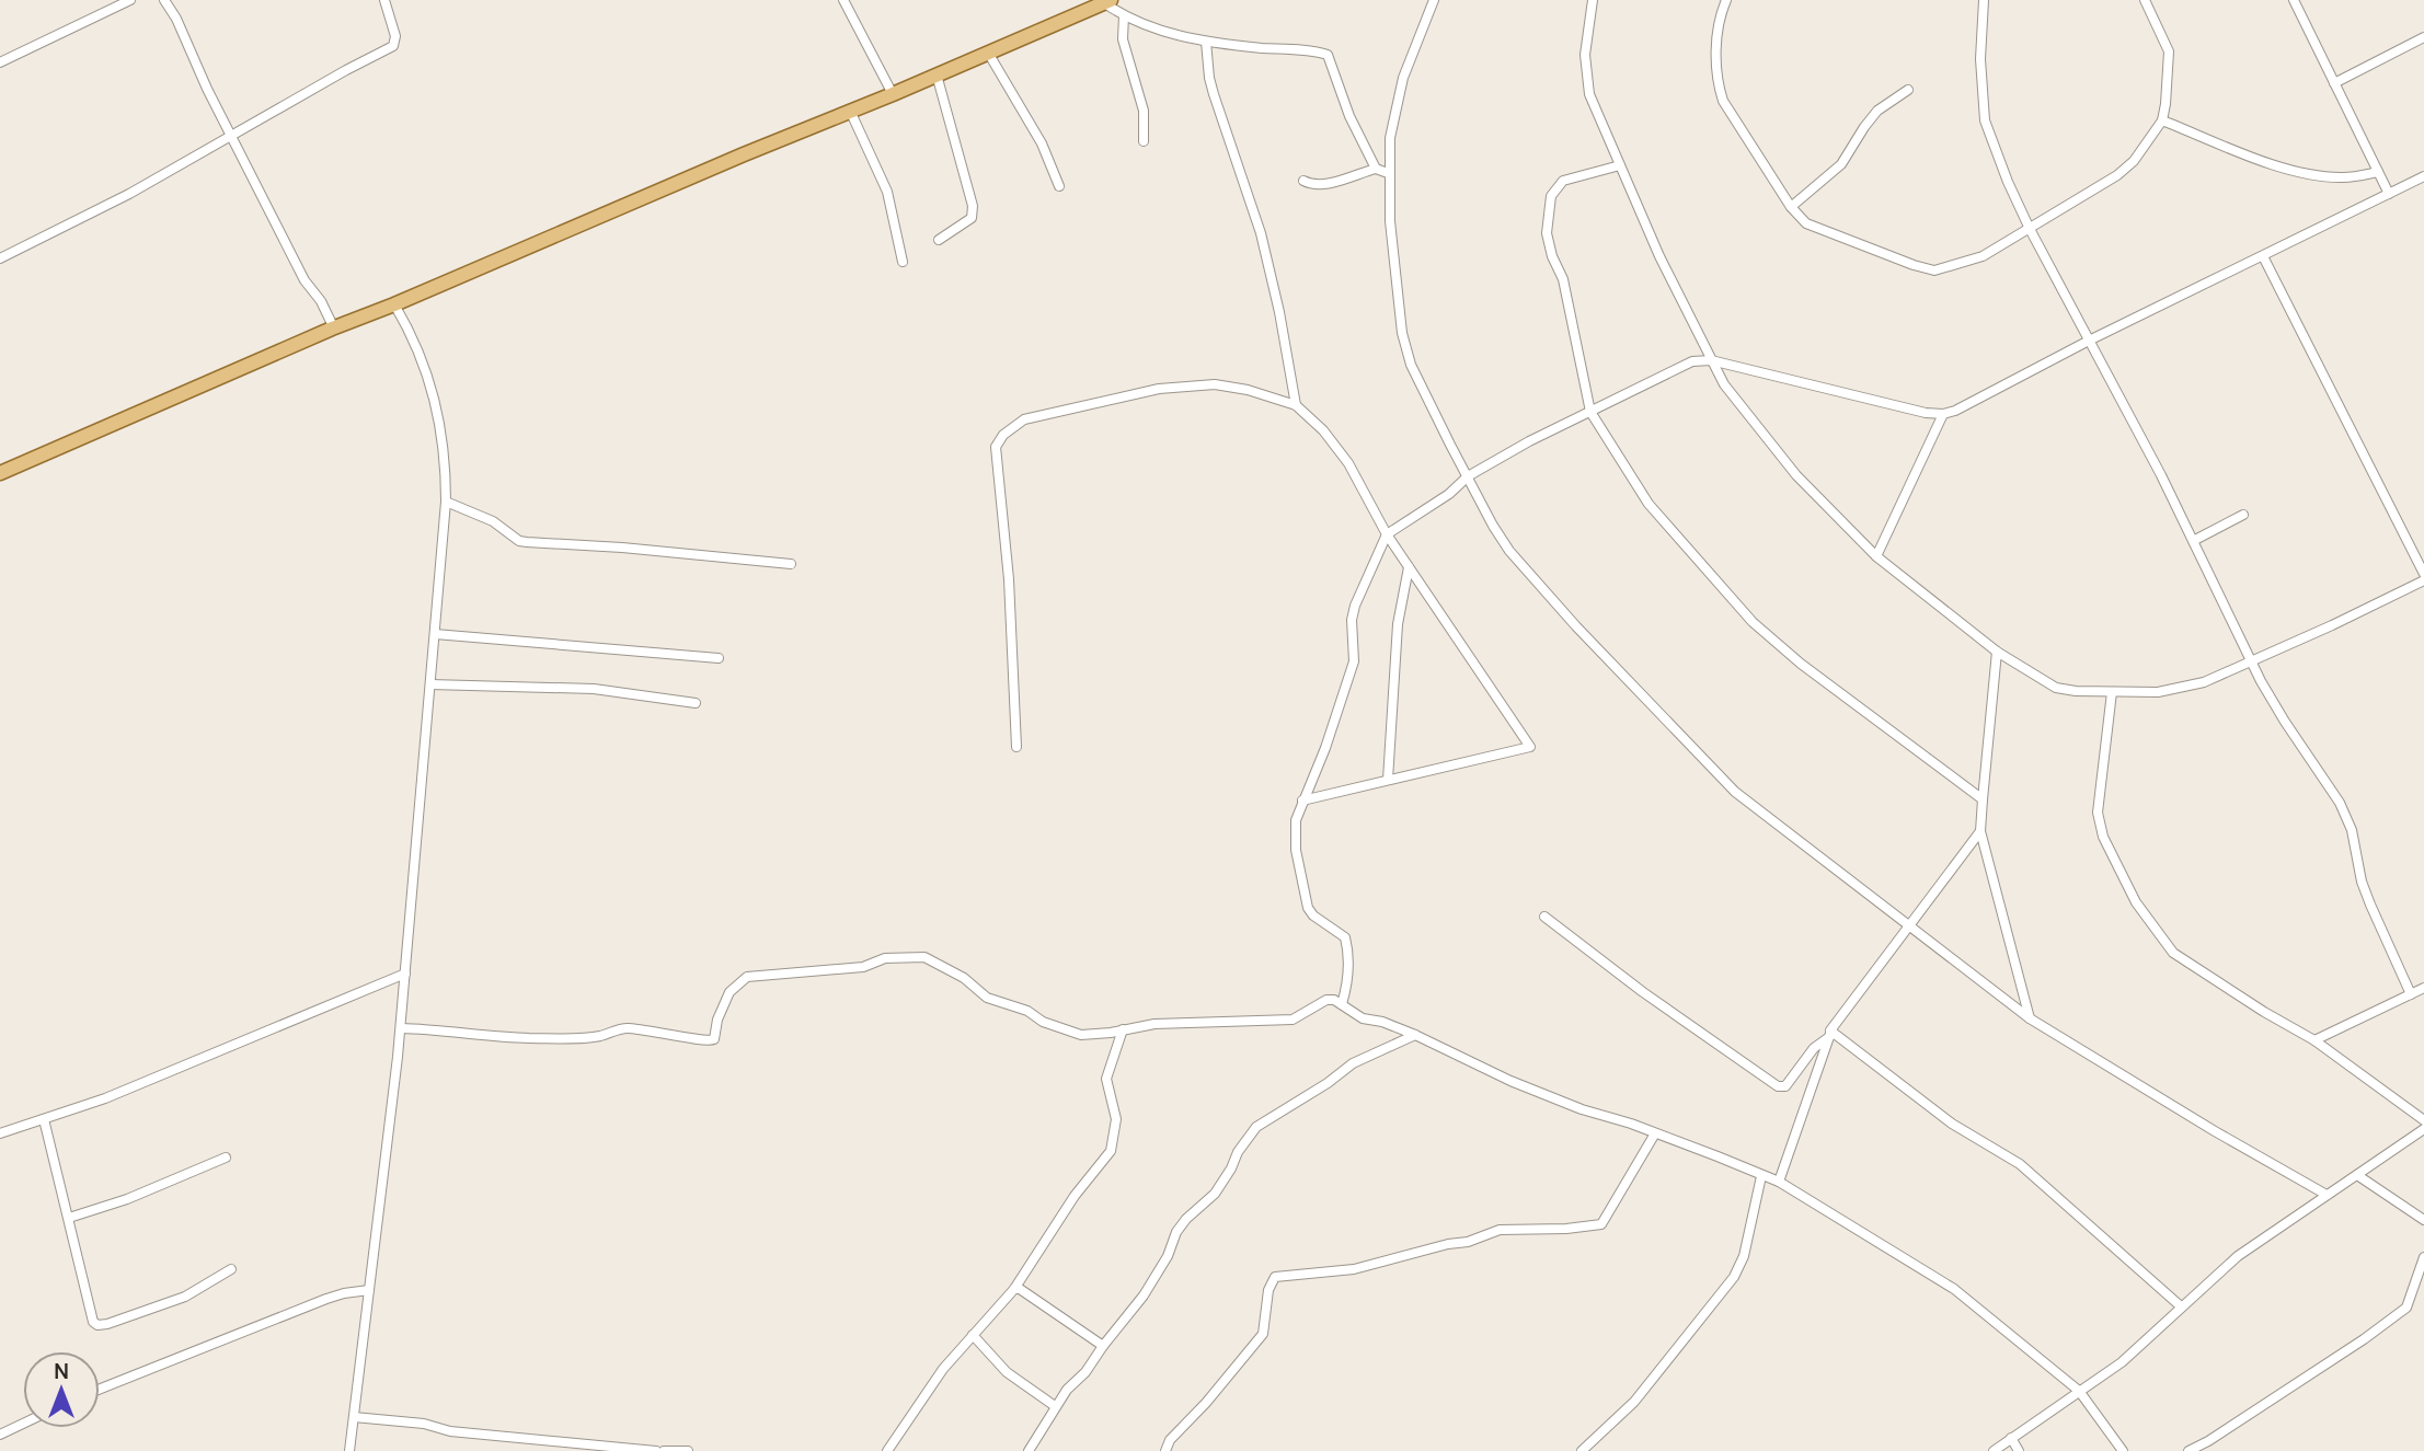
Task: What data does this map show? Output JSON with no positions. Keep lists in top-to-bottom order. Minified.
{"north":"top"}
